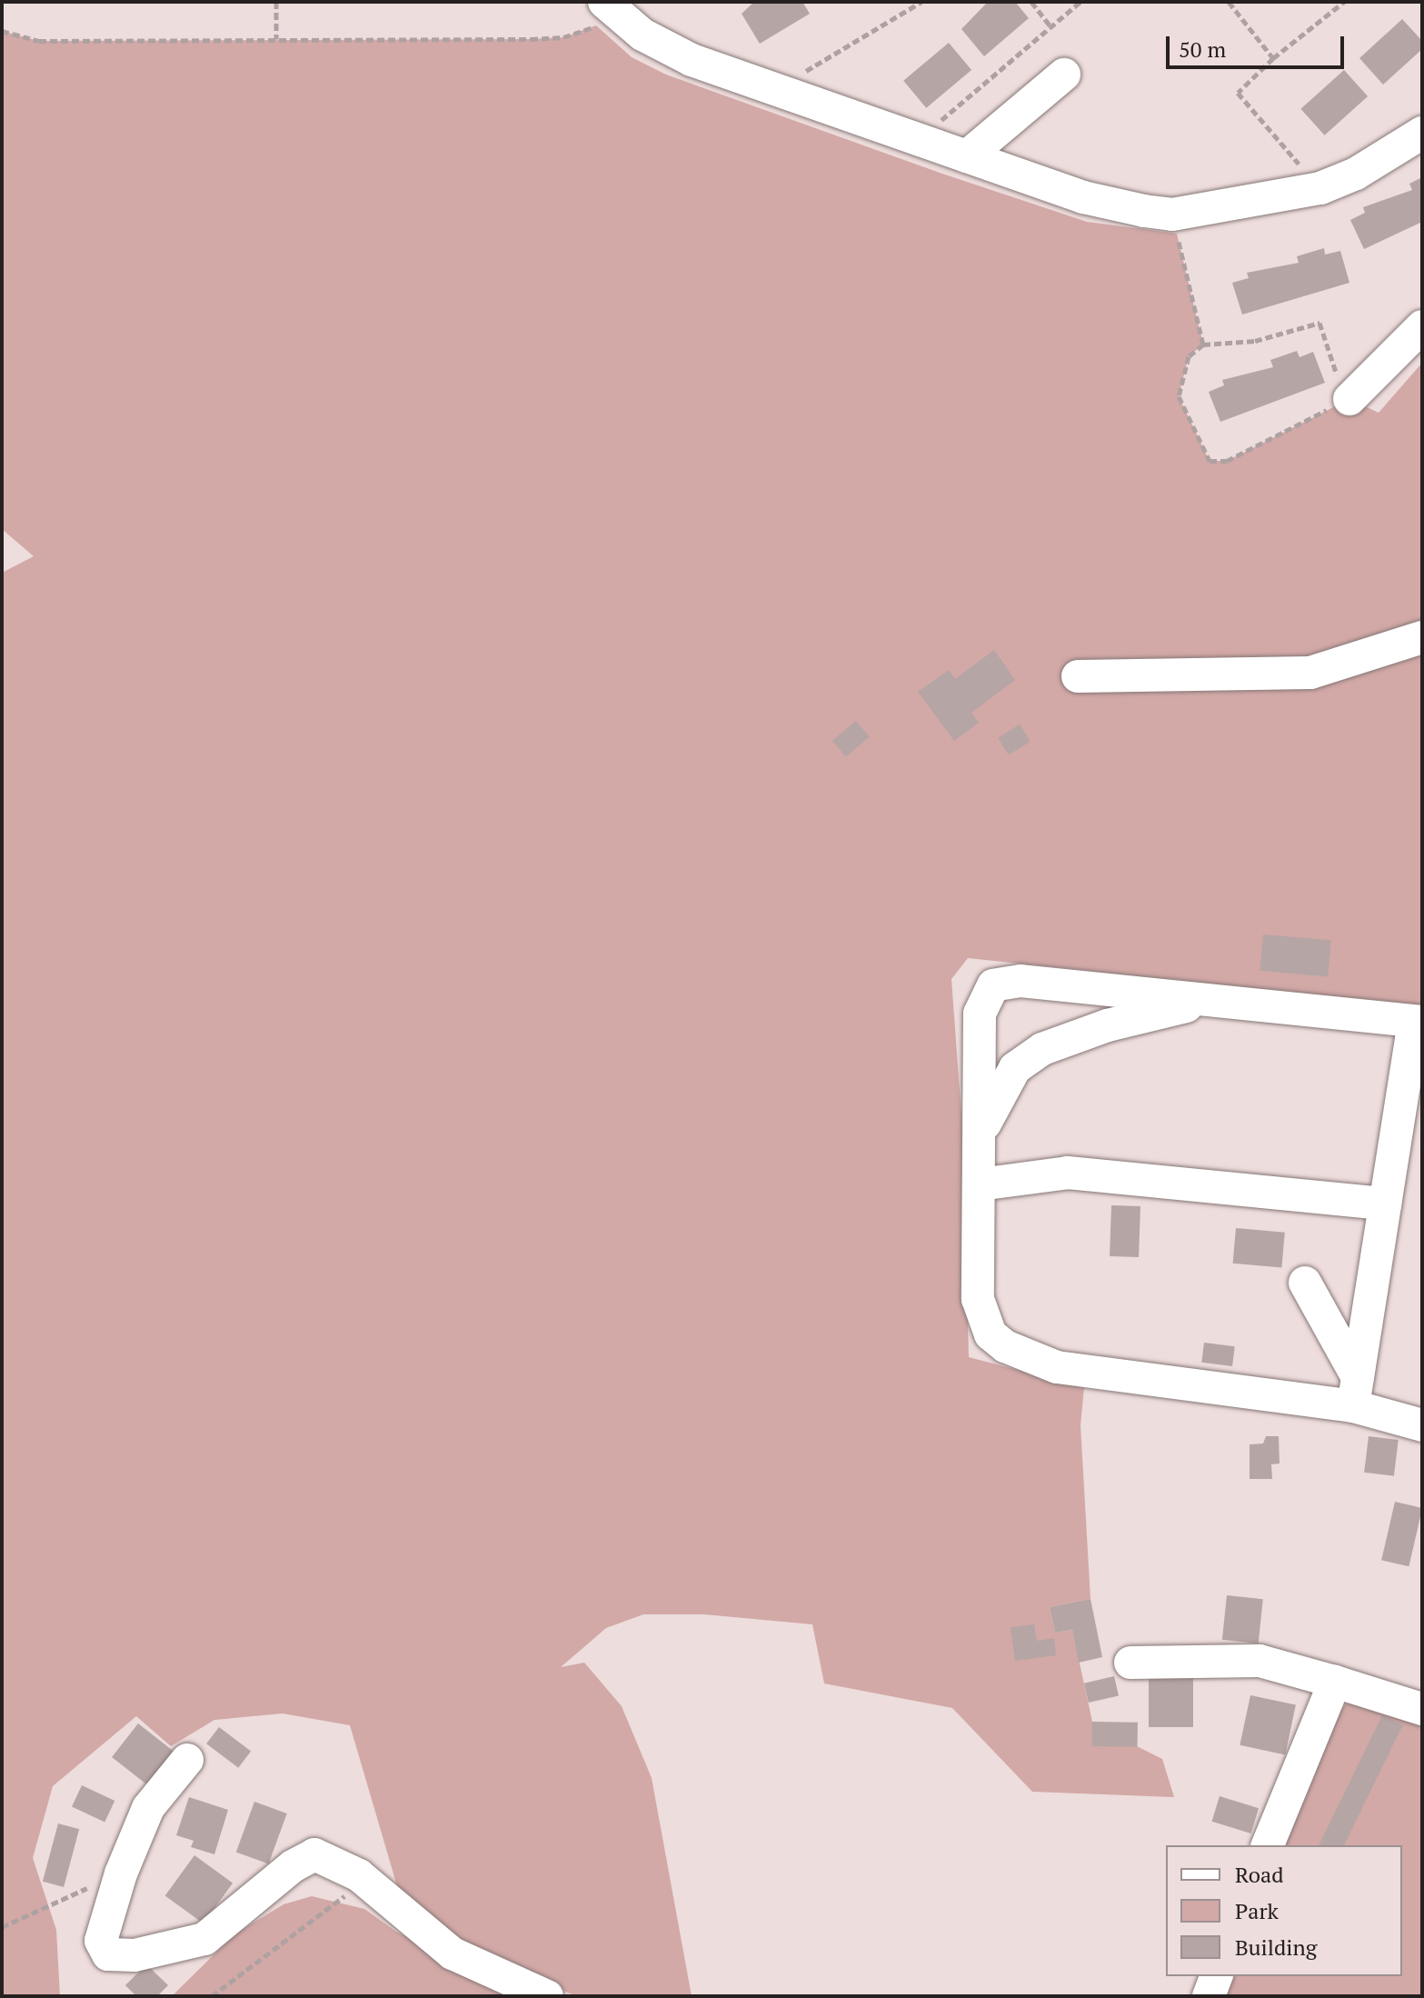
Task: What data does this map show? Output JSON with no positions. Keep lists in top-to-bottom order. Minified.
{"legend":["Road","Park","Building"],"scale_bar":"50 m"}
